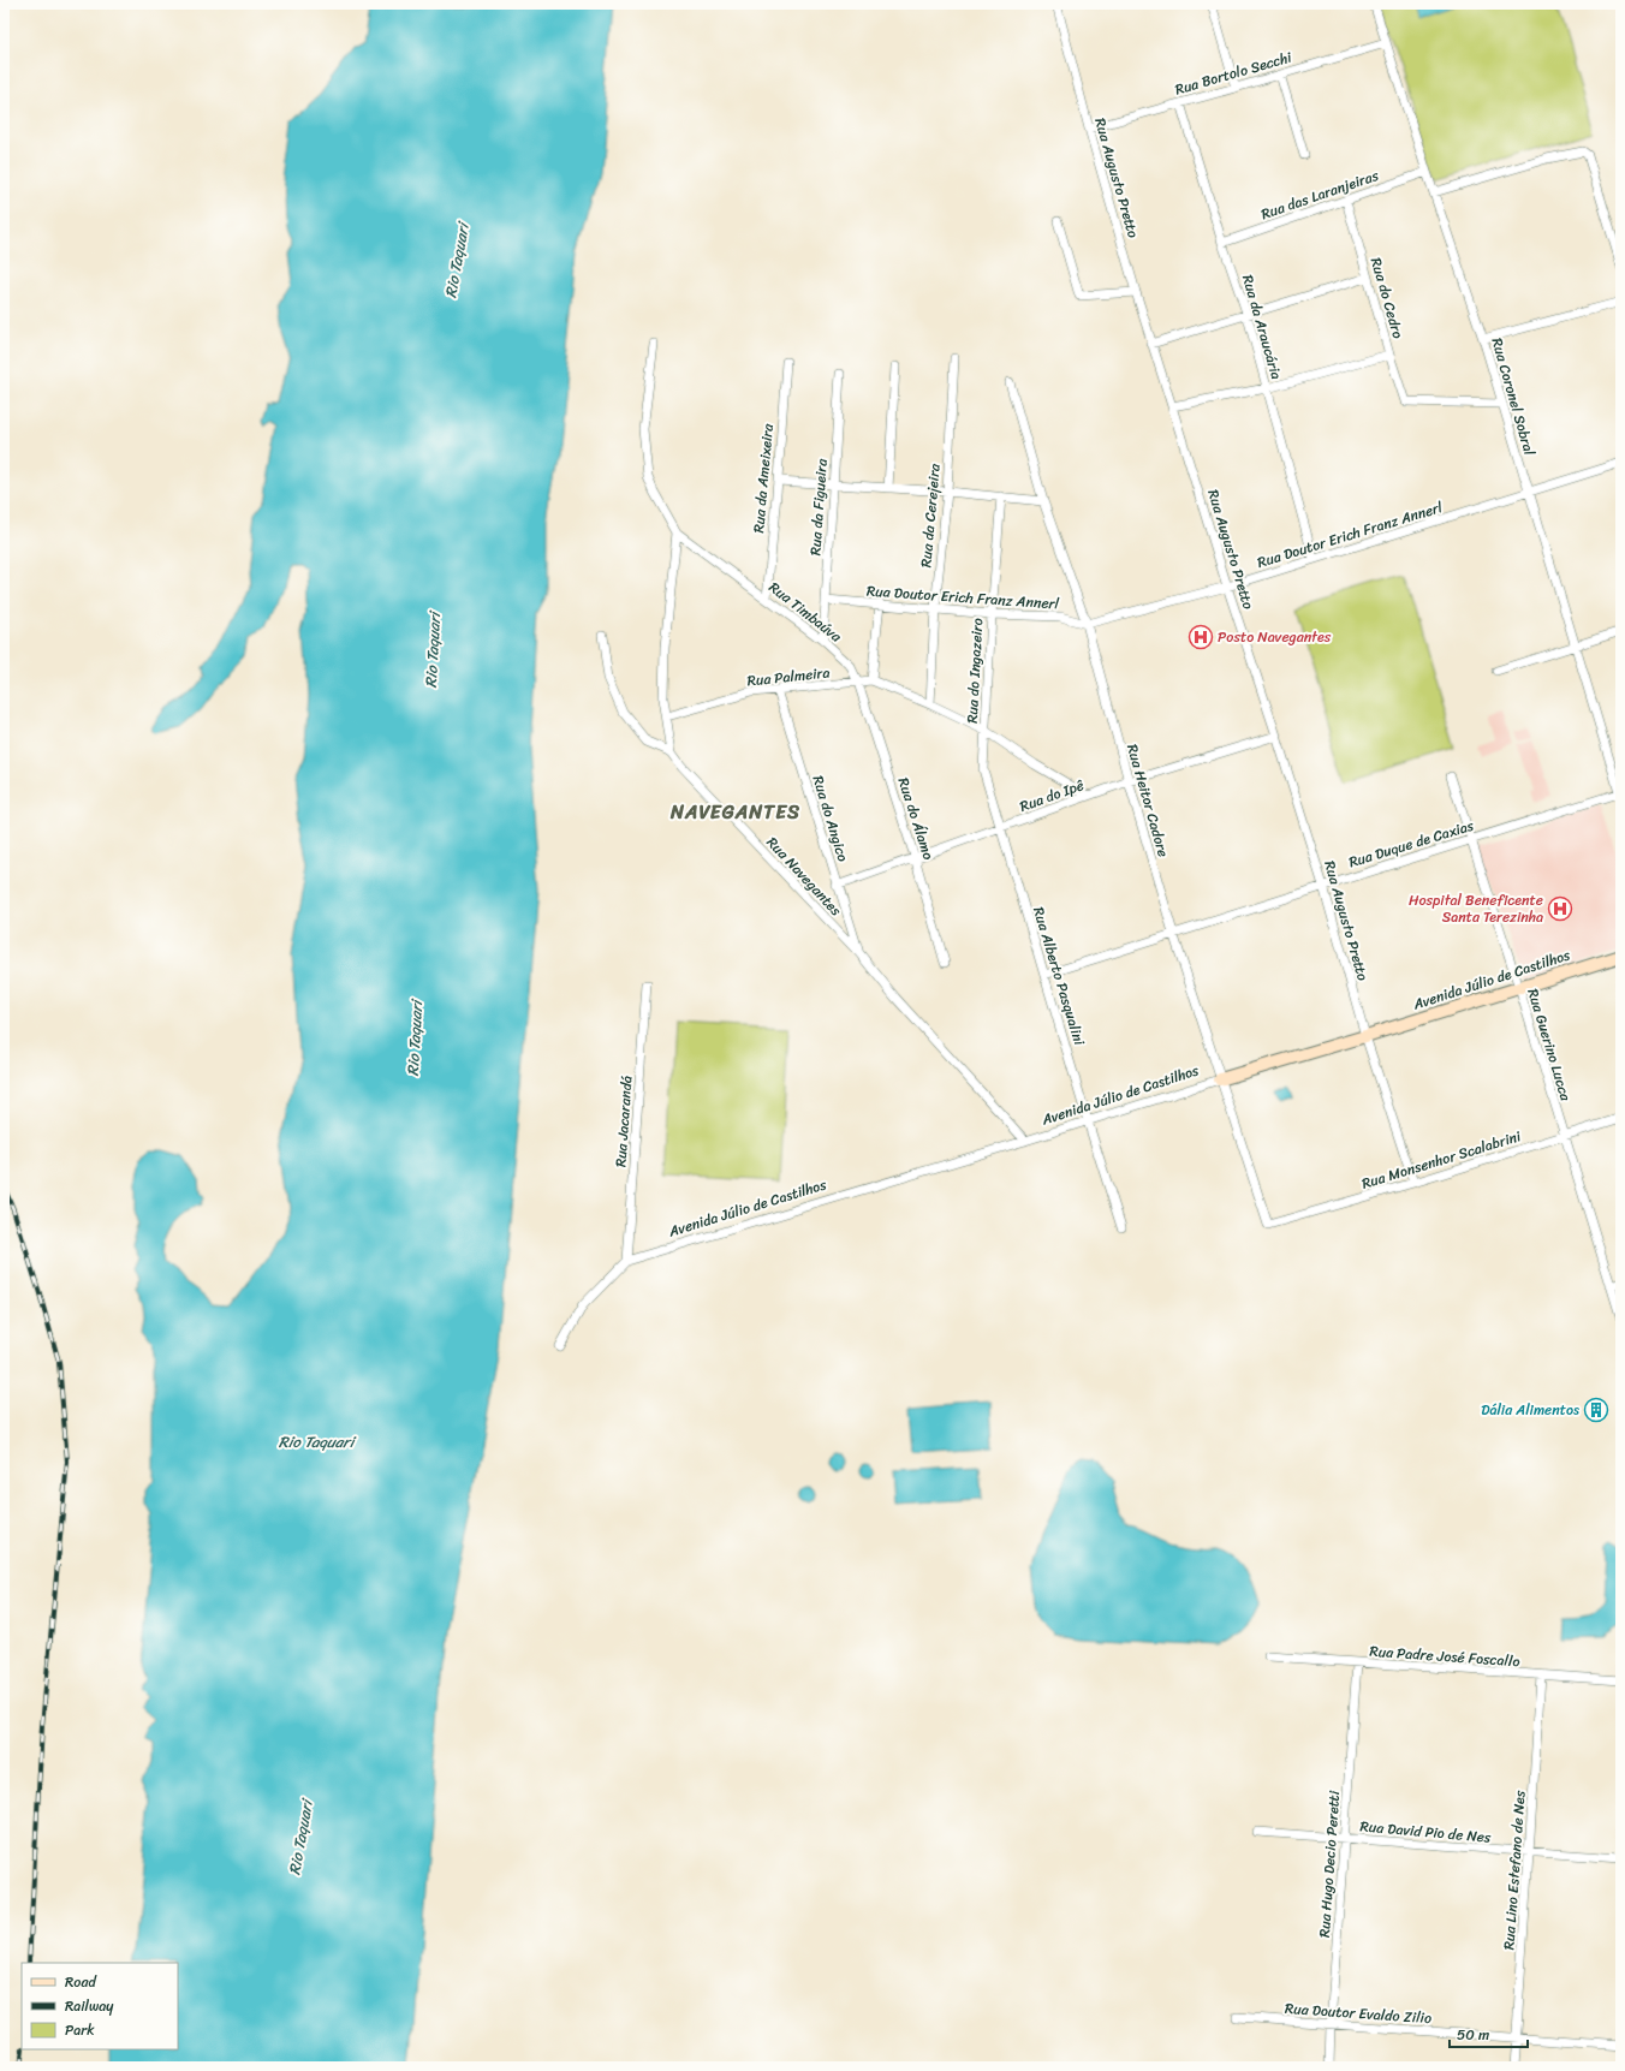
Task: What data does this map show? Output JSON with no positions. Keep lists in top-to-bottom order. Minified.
{"streets":{"street":["Rua Bortolo Secchi","Rua Augusto Pretto","Rua das Laranjeiras","Rua do Cedro","Rua da Araucária","Rua Coronel Sobral","Rua da Ameixeira","Rua da Figueira","Rua da Cerejeira","Rua Doutor Erich Franz Annerl","Rua Timbaúva","Rua do Ingazeiro","Rua Palmeira","Rua do Ipê","Rua Heitor Cadore","Rua do Angico","Rua do Álamo","Rua Duque de Caxias","Rua Navegantes","Rua Alberto Pasqualini","Avenida Júlio de Castilhos","Rua Guerino Lucca","Rua Jacarandá","Rua Monsenhor Scalabrini","Rua Padre José Foscallo","Rua David Pio de Nes","Rua Hugo Decio Peretti","Rua Lino Estefano de Nes","Rua Doutor Evaldo Zilio"]},"crossings":[["Rua Bortolo Secchi","Rua Augusto Pretto"],["Rua Bortolo Secchi","Rua da Araucária"],["Rua Bortolo Secchi","Rua Coronel Sobral"],["Rua Augusto Pretto","Rua Doutor Erich Franz Annerl"],["Rua Augusto Pretto","Rua do Ipê"],["Rua Augusto Pretto","Rua Duque de Caxias"],["Rua Augusto Pretto","Avenida Júlio de Castilhos"],["Rua Augusto Pretto","Rua Monsenhor Scalabrini"],["Rua das Laranjeiras","Rua do Cedro"],["Rua das Laranjeiras","Rua da Araucária"],["Rua das Laranjeiras","Rua Coronel Sobral"],["Rua do Cedro","Rua Coronel Sobral"],["Rua da Araucária","Rua Doutor Erich Franz Annerl"],["Rua Coronel Sobral","Rua Doutor Erich Franz Annerl"],["Rua Coronel Sobral","Rua Duque de Caxias"],["Rua da Ameixeira","Rua Timbaúva"],["Rua da Figueira","Rua Doutor Erich Franz Annerl"],["Rua da Figueira","Rua Timbaúva"],["Rua da Cerejeira","Rua Doutor Erich Franz Annerl"],["Rua Doutor Erich Franz Annerl","Rua do Ingazeiro"],["Rua Doutor Erich Franz Annerl","Rua Heitor Cadore"],["Rua Timbaúva","Rua Palmeira"],["Rua Timbaúva","Rua do Álamo"],["Rua do Ingazeiro","Rua Alberto Pasqualini"],["Rua Palmeira","Rua do Angico"],["Rua Palmeira","Rua do Álamo"],["Rua do Ipê","Rua Heitor Cadore"],["Rua do Ipê","Rua do Angico"],["Rua do Ipê","Rua do Álamo"],["Rua do Ipê","Rua Alberto Pasqualini"],["Rua Heitor Cadore","Rua Duque de Caxias"],["Rua Heitor Cadore","Avenida Júlio de Castilhos"],["Rua Heitor Cadore","Rua Monsenhor Scalabrini"],["Rua do Angico","Rua Navegantes"],["Rua Duque de Caxias","Rua Alberto Pasqualini"],["Rua Duque de Caxias","Rua Guerino Lucca"],["Rua Navegantes","Avenida Júlio de Castilhos"],["Rua Alberto Pasqualini","Avenida Júlio de Castilhos"],["Avenida Júlio de Castilhos","Rua Guerino Lucca"],["Avenida Júlio de Castilhos","Rua Jacarandá"],["Rua Guerino Lucca","Rua Monsenhor Scalabrini"],["Rua Padre José Foscallo","Rua Hugo Decio Peretti"],["Rua Padre José Foscallo","Rua Lino Estefano de Nes"],["Rua David Pio de Nes","Rua Hugo Decio Peretti"],["Rua David Pio de Nes","Rua Lino Estefano de Nes"],["Rua Hugo Decio Peretti","Rua Doutor Evaldo Zilio"],["Rua Lino Estefano de Nes","Rua Doutor Evaldo Zilio"]],"districts":["NAVEGANTES"],"water":["Rio Taquari"],"places":{"hospital":["Posto Navegantes","Hospital Beneficente Santa Terezinha"],"building":["Dália Alimentos"]},"legend":["Road","Railway","Park"],"scale_bar":"50 m"}
